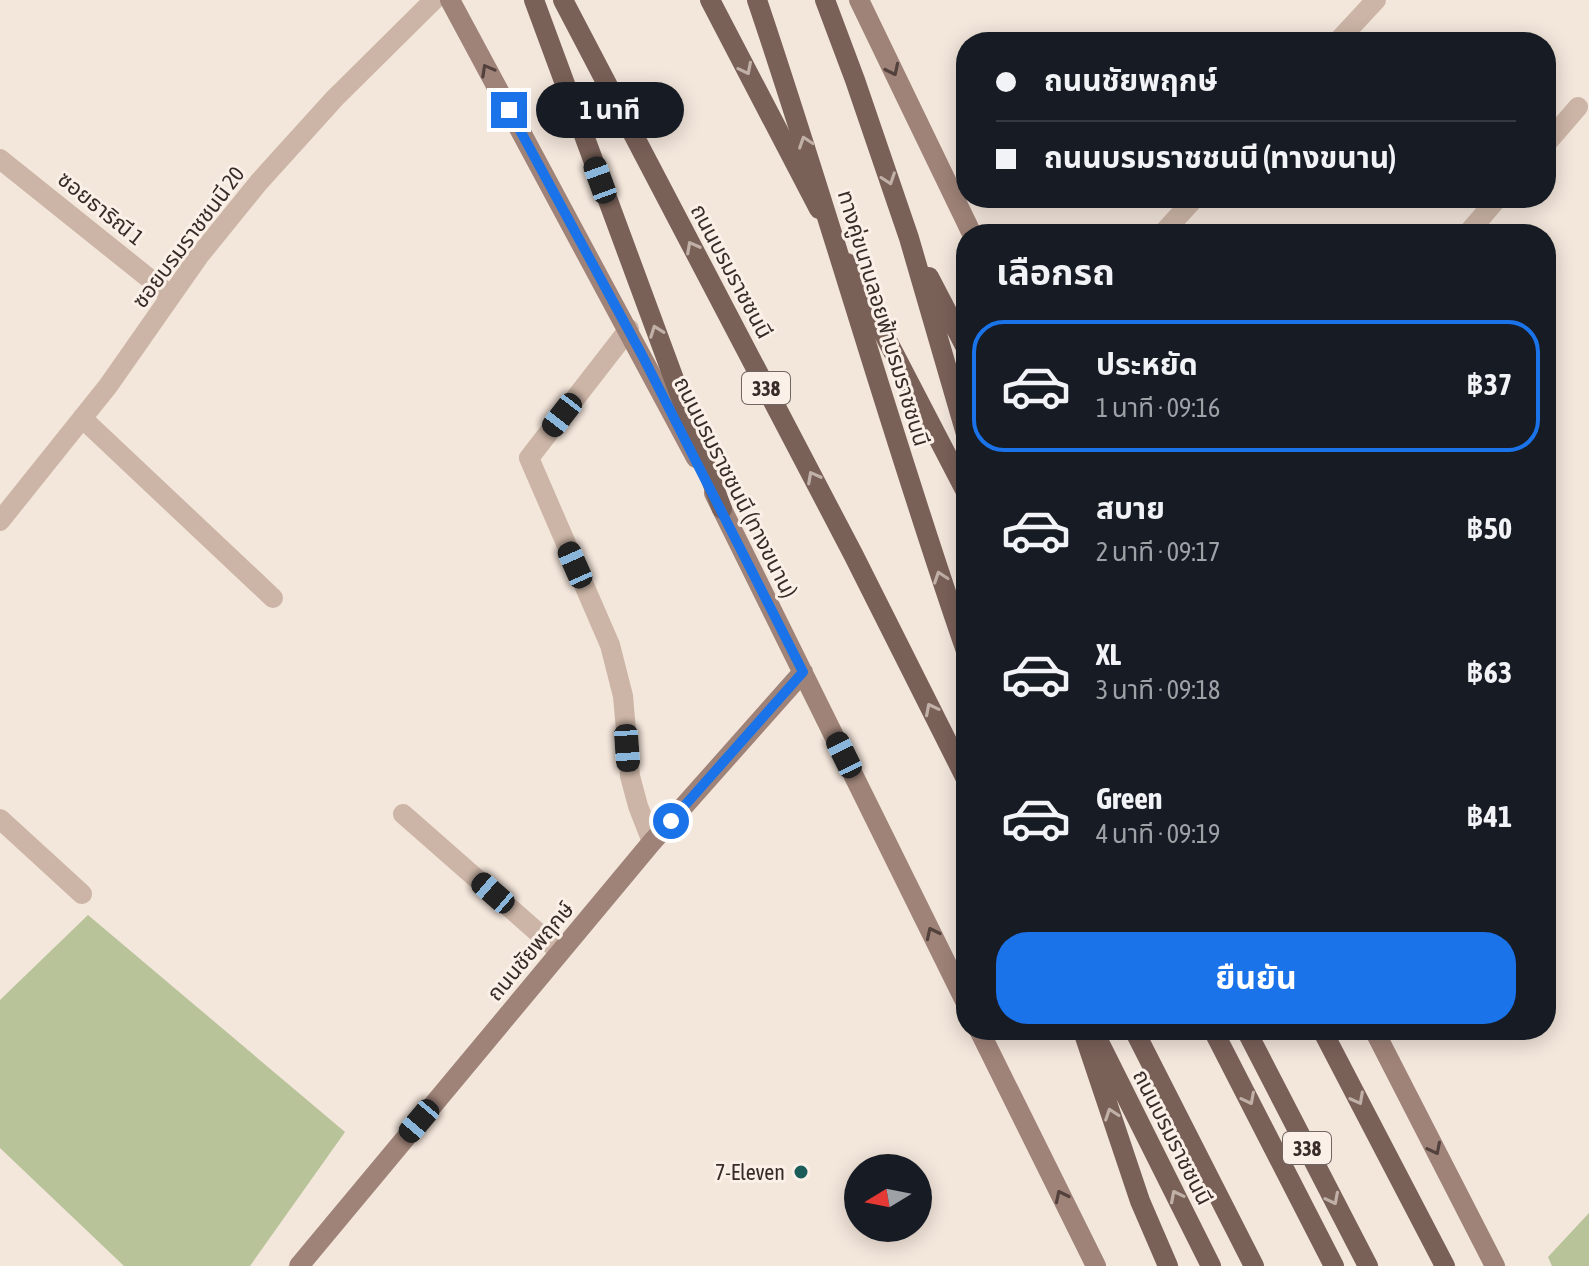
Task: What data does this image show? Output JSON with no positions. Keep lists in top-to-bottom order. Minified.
{"streets":{"main road":["ถนนบรมราชชนนี","ทางคู่ขนานลอยฟ้าบรมราชชนนี","338","ถนนบรมราชชนนี (ทางขนาน)","ถนนชัยพฤกษ์"],"street":["ซอยธาริณี 1","ซอยบรมราชชนนี 20"]},"crossings":[["ซอยธาริณี 1","ซอยบรมราชชนนี 20"],["ถนนบรมราชชนนี (ทางขนาน)","ถนนชัยพฤกษ์"]],"places":["7-Eleven"],"north":"left","page":{"banner":["ถนนชัยพฤกษ์","ถนนบรมราชชนนี (ทางขนาน)"],"bubble":"1 นาที","heading":"เลือกรถ","list":[{"name":"ประหยัด","note":"1 นาที · 09:16","value":"฿37"},{"name":"สบาย","note":"2 นาที · 09:17","value":"฿50"},{"name":"XL","note":"3 นาที · 09:18","value":"฿63"},{"name":"Green","note":"4 นาที · 09:19","value":"฿41"}],"buttons":"ยืนยัน"}}
